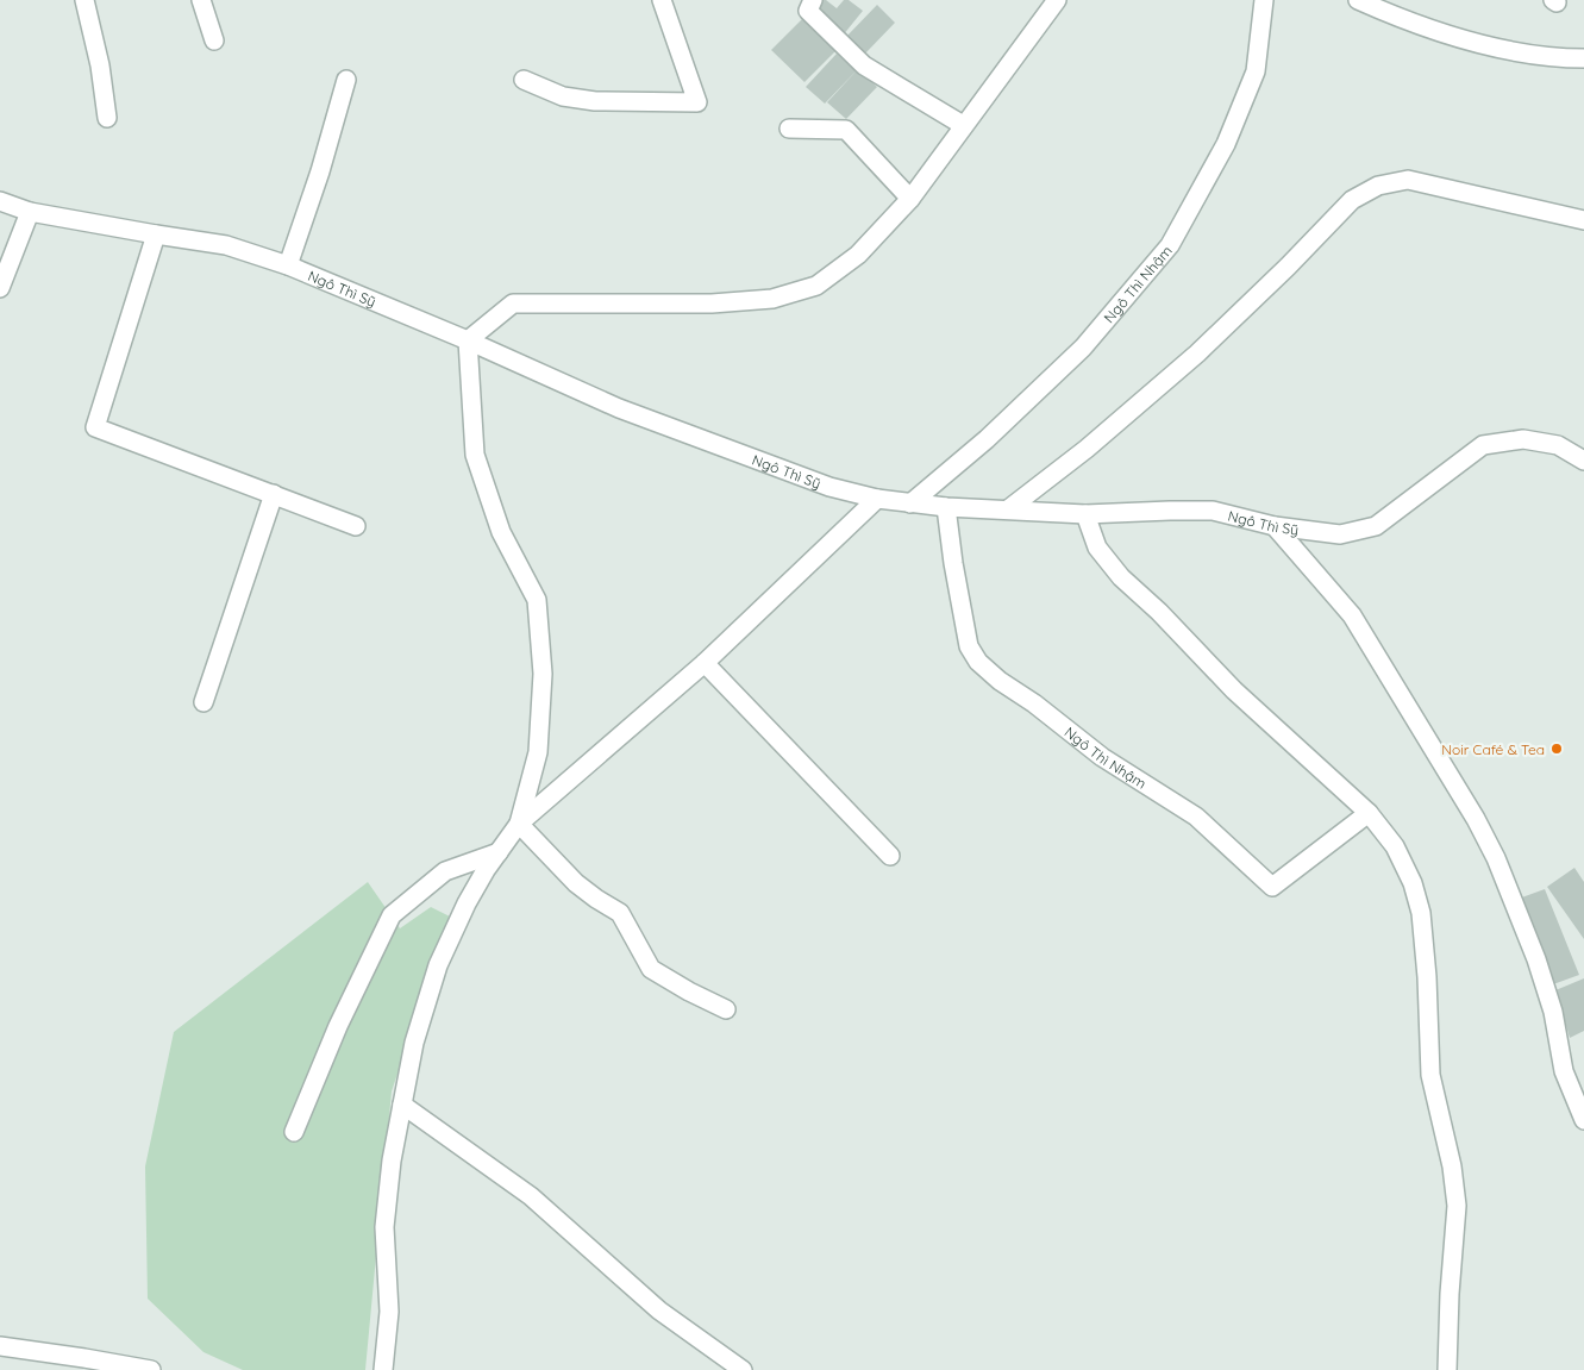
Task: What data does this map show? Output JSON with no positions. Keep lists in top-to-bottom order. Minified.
{"streets":{"street":["Ngô Thì Nhậm","Ngô Thì Sỹ"]},"crossings":[["Ngô Thì Nhậm","Ngô Thì Sỹ"]],"places":["Noir Café & Tea"]}
